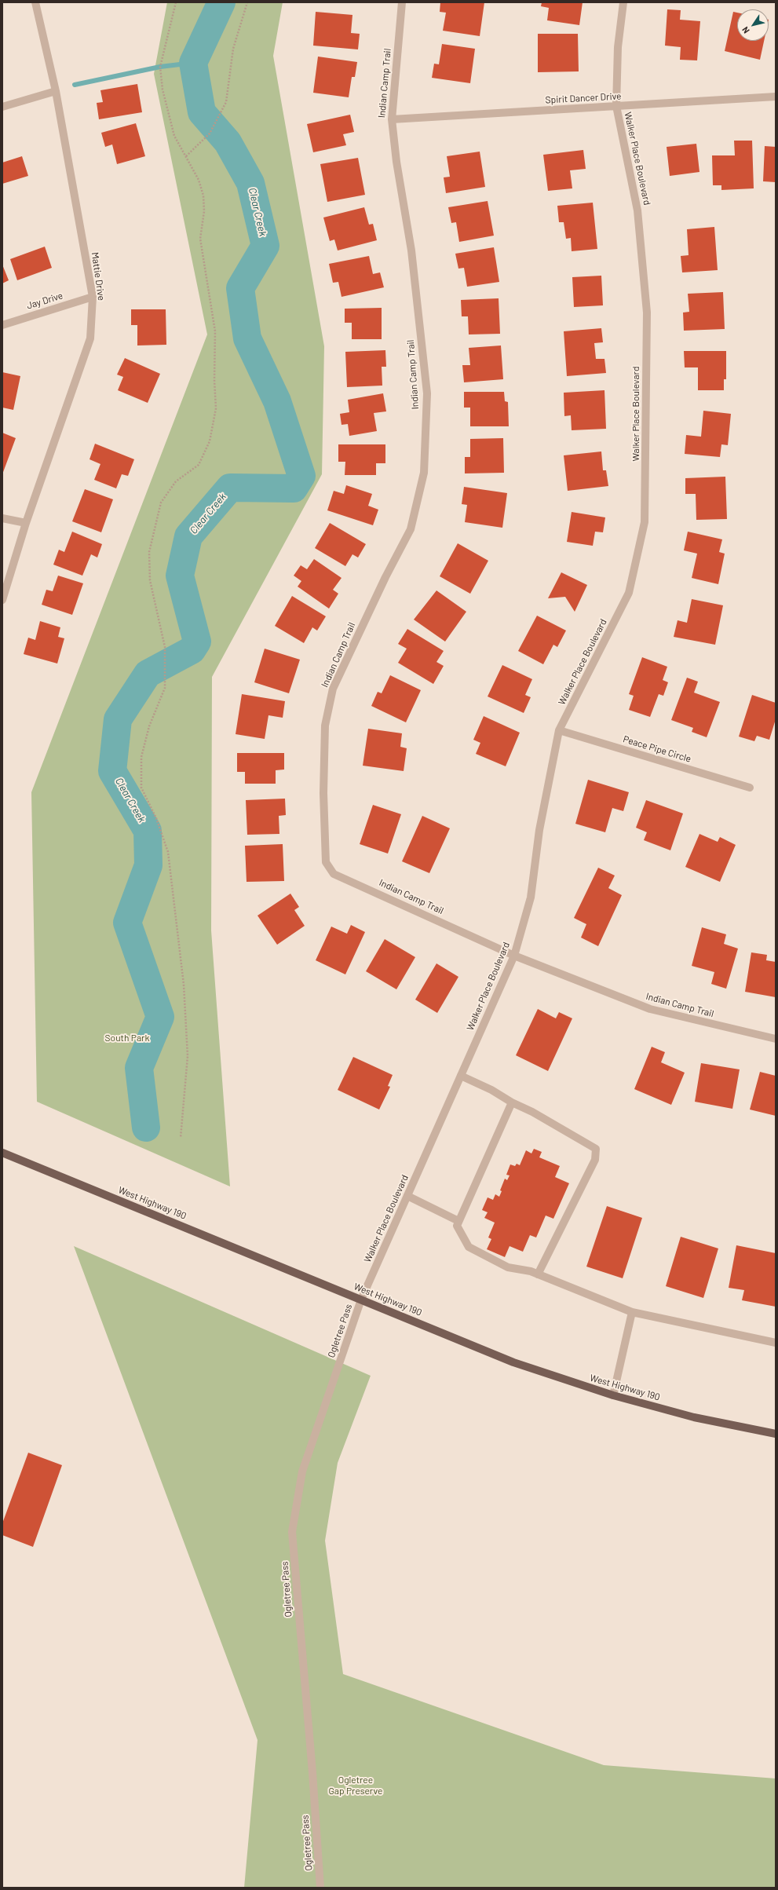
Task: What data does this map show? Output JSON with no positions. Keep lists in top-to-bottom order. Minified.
{"streets":{"main road":["West Highway 190"],"street":["Indian Camp Trail","Spirit Dancer Drive","Walker Place Boulevard","Mattie Drive","Jay Drive","Peace Pipe Circle","Ogletree Pass"]},"crossings":[["Indian Camp Trail","Spirit Dancer Drive"],["Indian Camp Trail","Walker Place Boulevard"],["Spirit Dancer Drive","Walker Place Boulevard"],["Walker Place Boulevard","Peace Pipe Circle"],["Walker Place Boulevard","West Highway 190"],["Walker Place Boulevard","Ogletree Pass"],["Mattie Drive","Jay Drive"],["West Highway 190","Ogletree Pass"]],"water":["Clear Creek"],"parks":["South Park","Ogletree Gap Preserve"],"north":"bottom left"}
